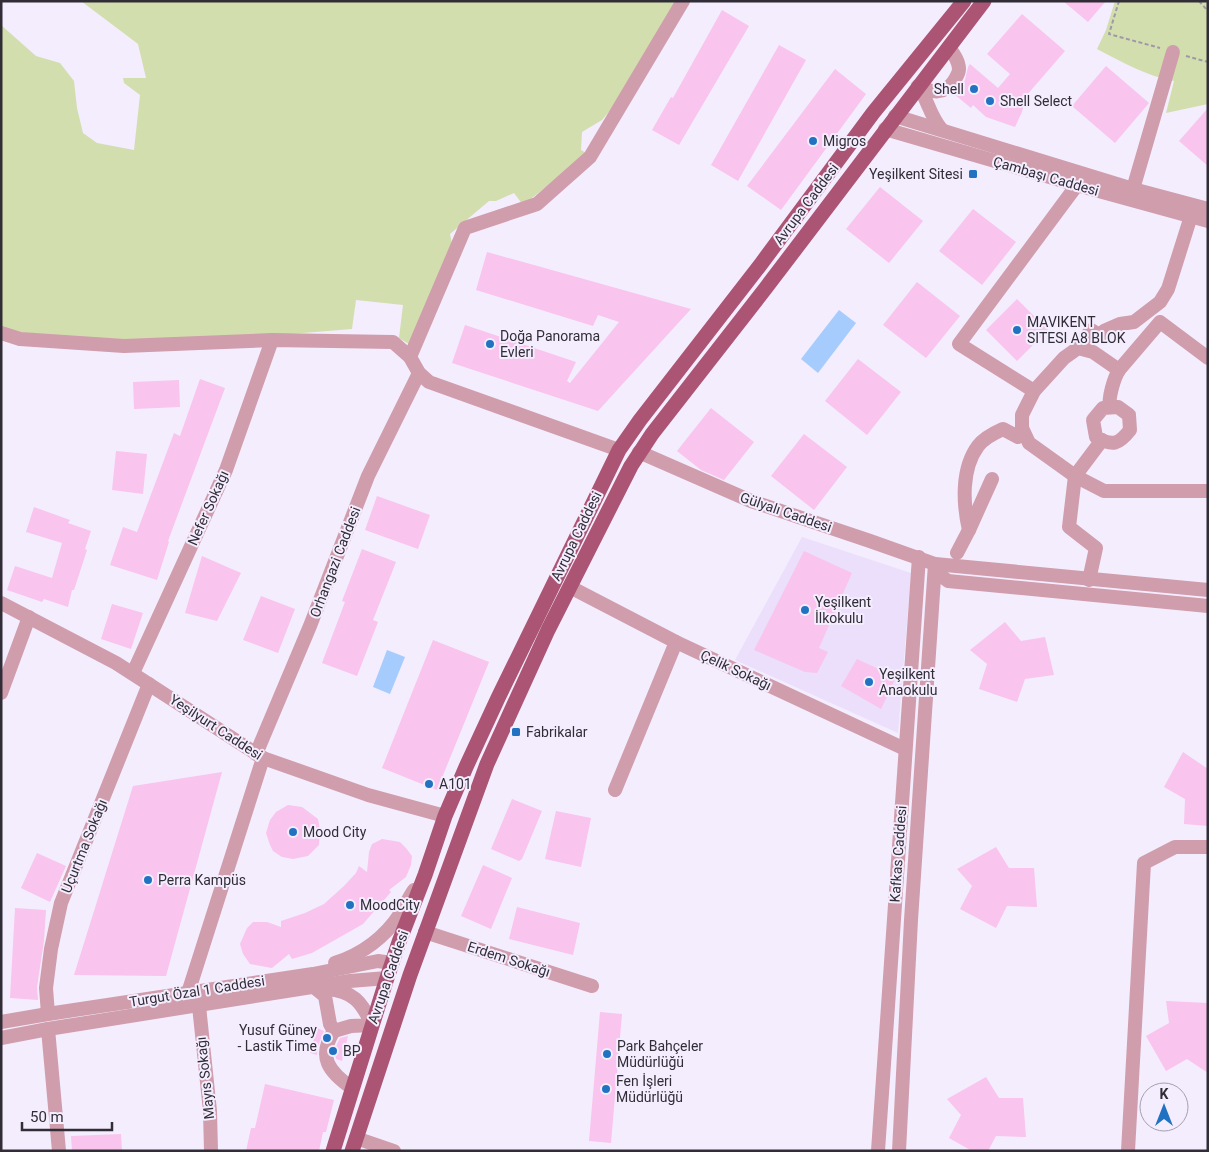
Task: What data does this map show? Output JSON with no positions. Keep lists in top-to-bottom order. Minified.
{"streets":{"main road":["Avrupa Caddesi"],"street":["Çambaşı Caddesi","Nefer Sokağı","Gülyalı Caddesi","Orhangazi Caddesi","Çelik Sokağı","Yeşilyurt Caddesi","Uçurtma Sokağı","Kafkas Caddesi","Erdem Sokağı","Turgut Özal 1 Caddesi","Mayıs Sokağı"]},"crossings":[["Çambaşı Caddesi","Avrupa Caddesi"],["Avrupa Caddesi","Gülyalı Caddesi"],["Avrupa Caddesi","Çelik Sokağı"],["Avrupa Caddesi","Yeşilyurt Caddesi"],["Avrupa Caddesi","Erdem Sokağı"],["Avrupa Caddesi","Turgut Özal 1 Caddesi"],["Nefer Sokağı","Yeşilyurt Caddesi"],["Gülyalı Caddesi","Kafkas Caddesi"],["Orhangazi Caddesi","Yeşilyurt Caddesi"],["Orhangazi Caddesi","Turgut Özal 1 Caddesi"],["Çelik Sokağı","Kafkas Caddesi"],["Yeşilyurt Caddesi","Uçurtma Sokağı"],["Uçurtma Sokağı","Turgut Özal 1 Caddesi"],["Turgut Özal 1 Caddesi","Mayıs Sokağı"]],"places":{"other":["Shell","Shell Select","Migros","MAVIKENT SITESI A8 BLOK","Doğa Panorama Evleri","Yeşilkent İlkokulu","Yeşilkent Anaokulu","A101","Mood City","Perra Kampüs","MoodCity","Yusuf Güney - Lastik Time","BP","Park Bahçeler Müdürlüğü","Fen İşleri Müdürlüğü"],"transit":["Yeşilkent Sitesi","Fabrikalar"]},"scale_bar":"50 m","north":"top"}
